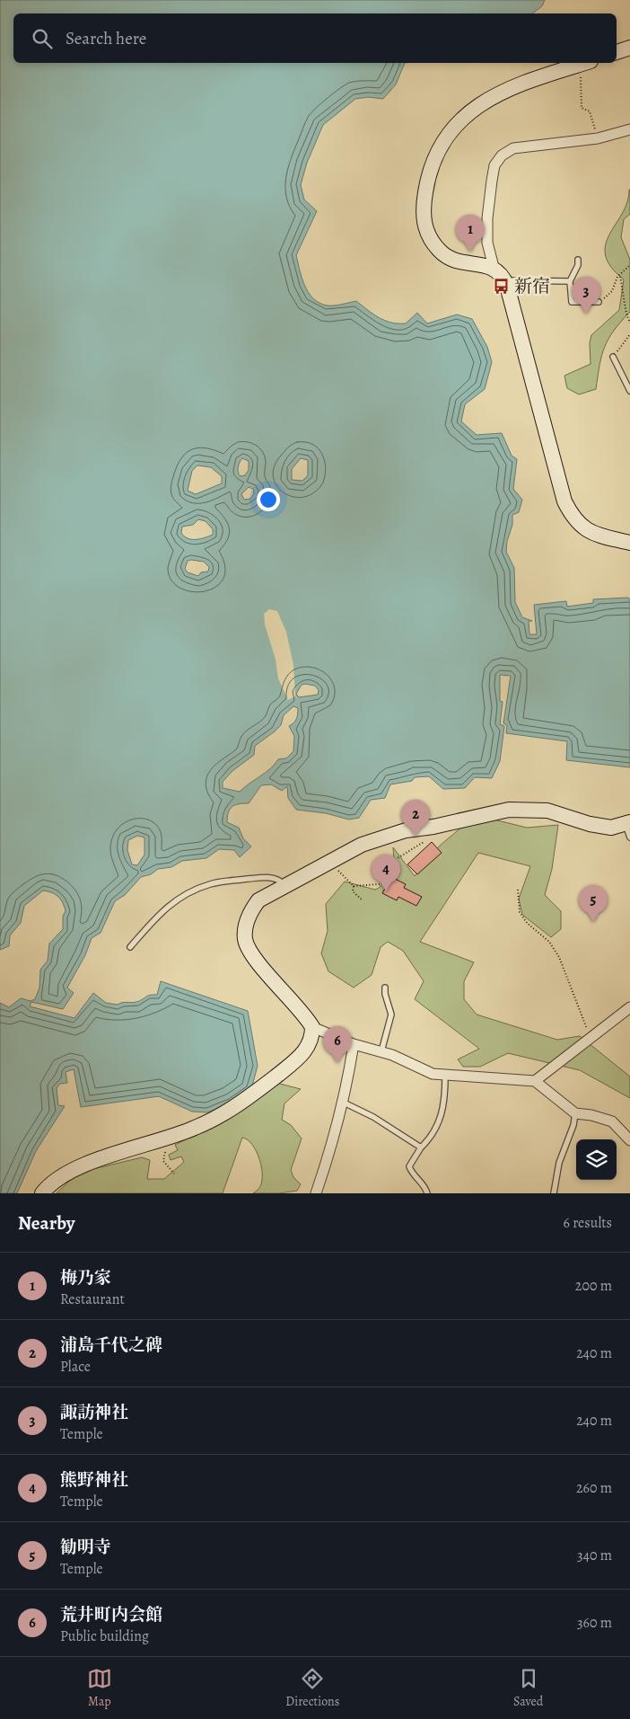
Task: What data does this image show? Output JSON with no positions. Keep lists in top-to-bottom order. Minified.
{"places":{"bus stop":["新宿"]},"page":{"search":"Search here","pins":["1","3","2","4","5","6"],"heading":["Nearby","6 results"],"list":[{"mark":"1","name":"梅乃家","note":"Restaurant","value":"200 m"},{"mark":"2","name":"浦島千代之碑","note":"Place","value":"240 m"},{"mark":"3","name":"諏訪神社","note":"Temple","value":"240 m"},{"mark":"4","name":"熊野神社","note":"Temple","value":"260 m"},{"mark":"5","name":"勧明寺","note":"Temple","value":"340 m"},{"mark":"6","name":"荒井町内会館","note":"Public building","value":"360 m"}],"nav":["Map","Directions","Saved"]}}
